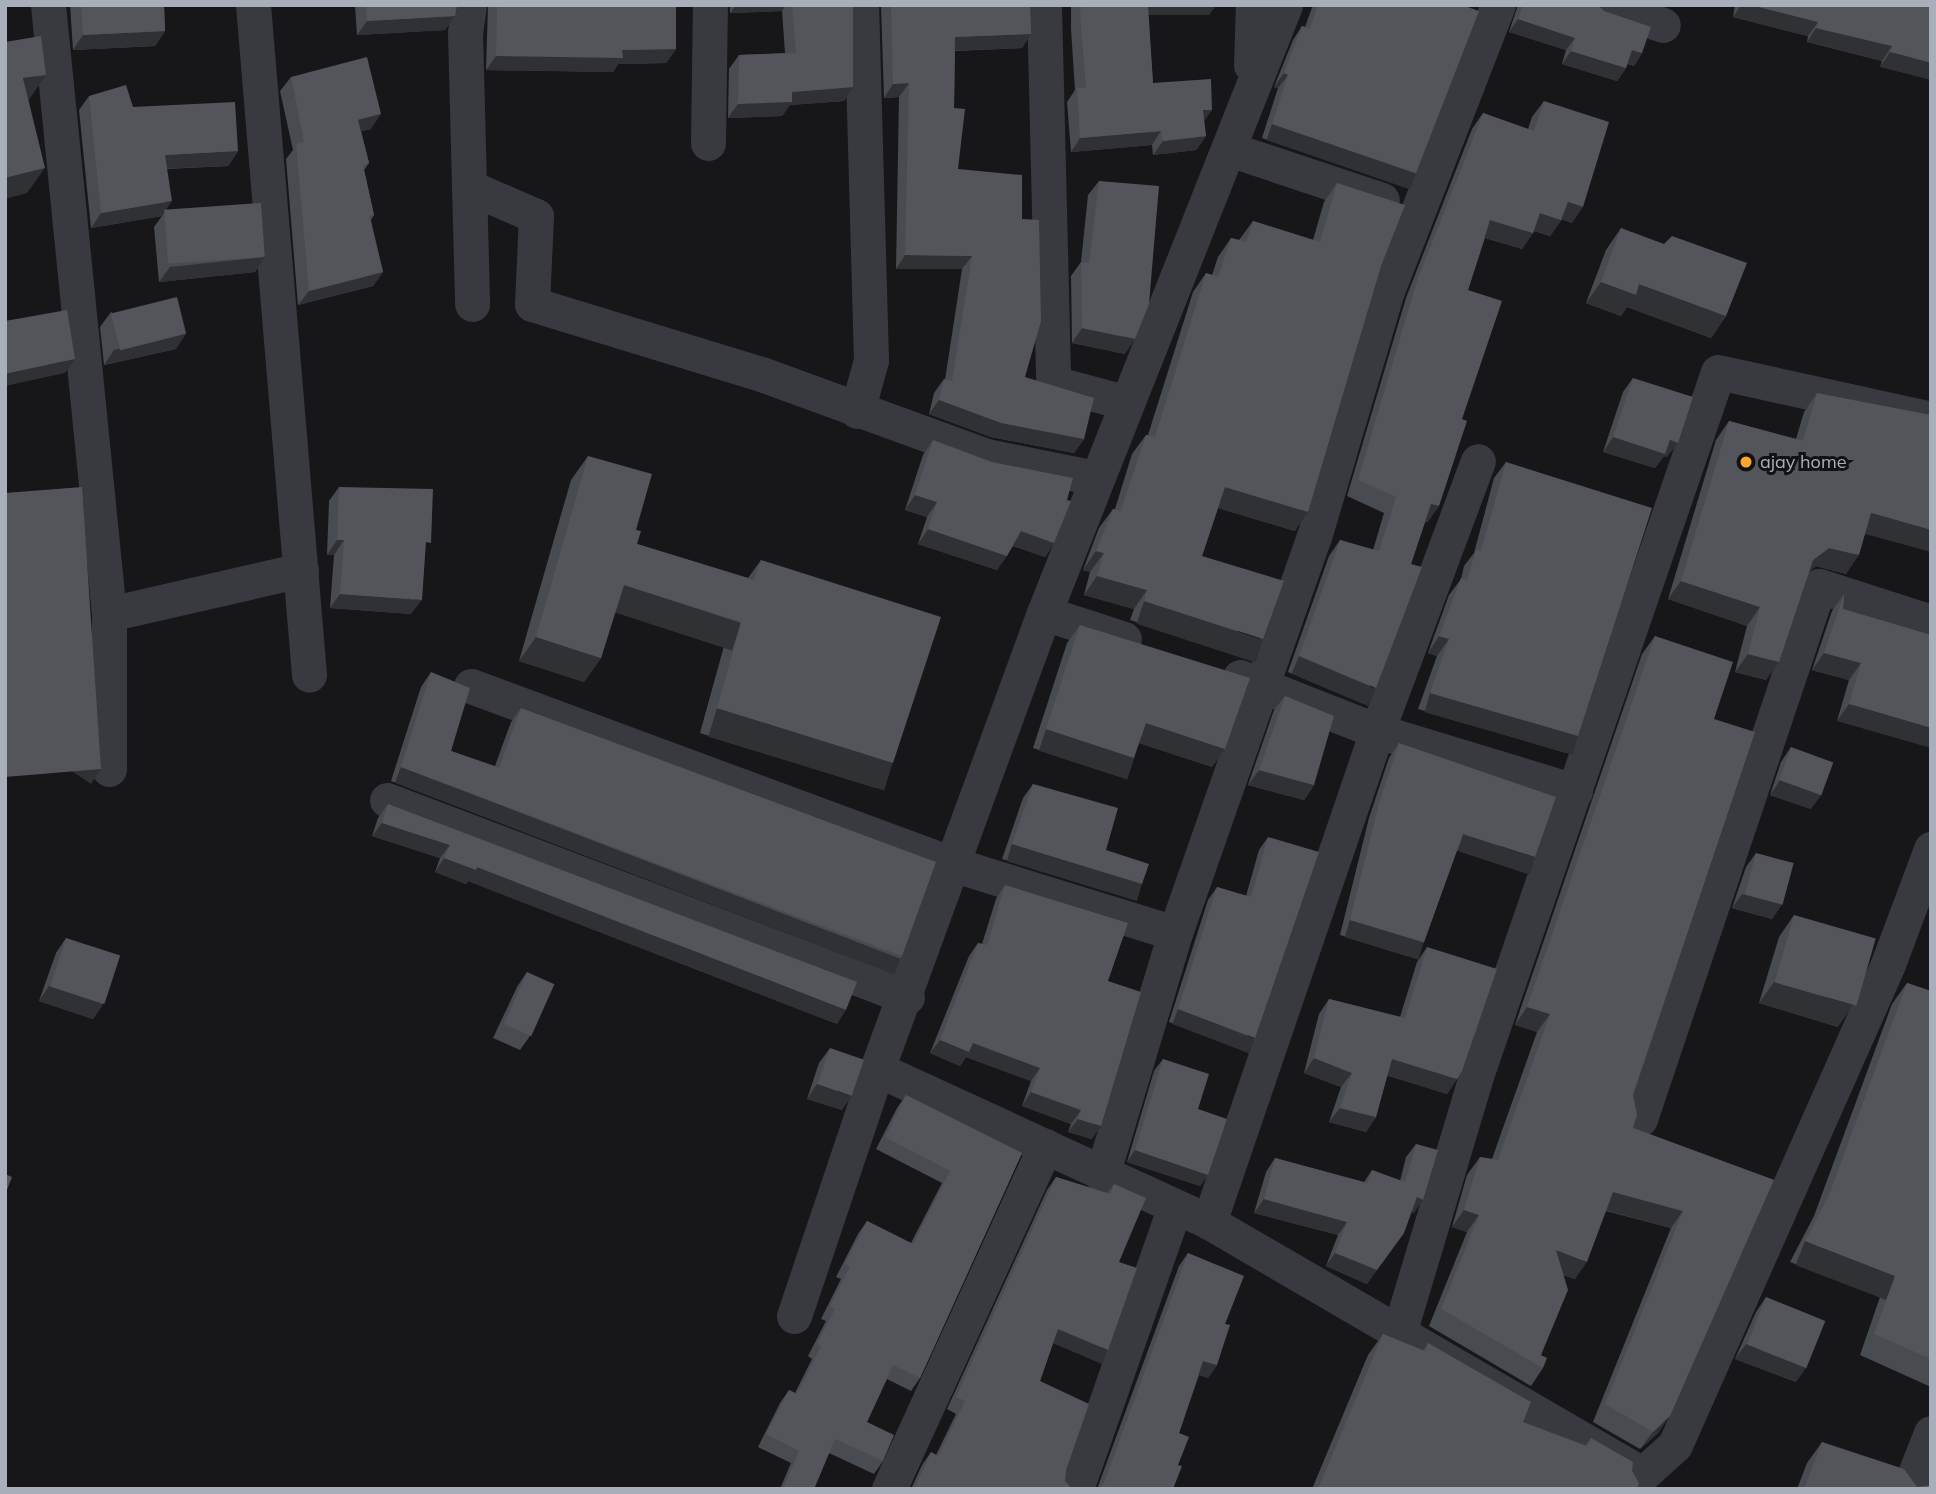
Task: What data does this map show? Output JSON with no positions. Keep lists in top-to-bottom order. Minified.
{"places":["ajay home"]}
